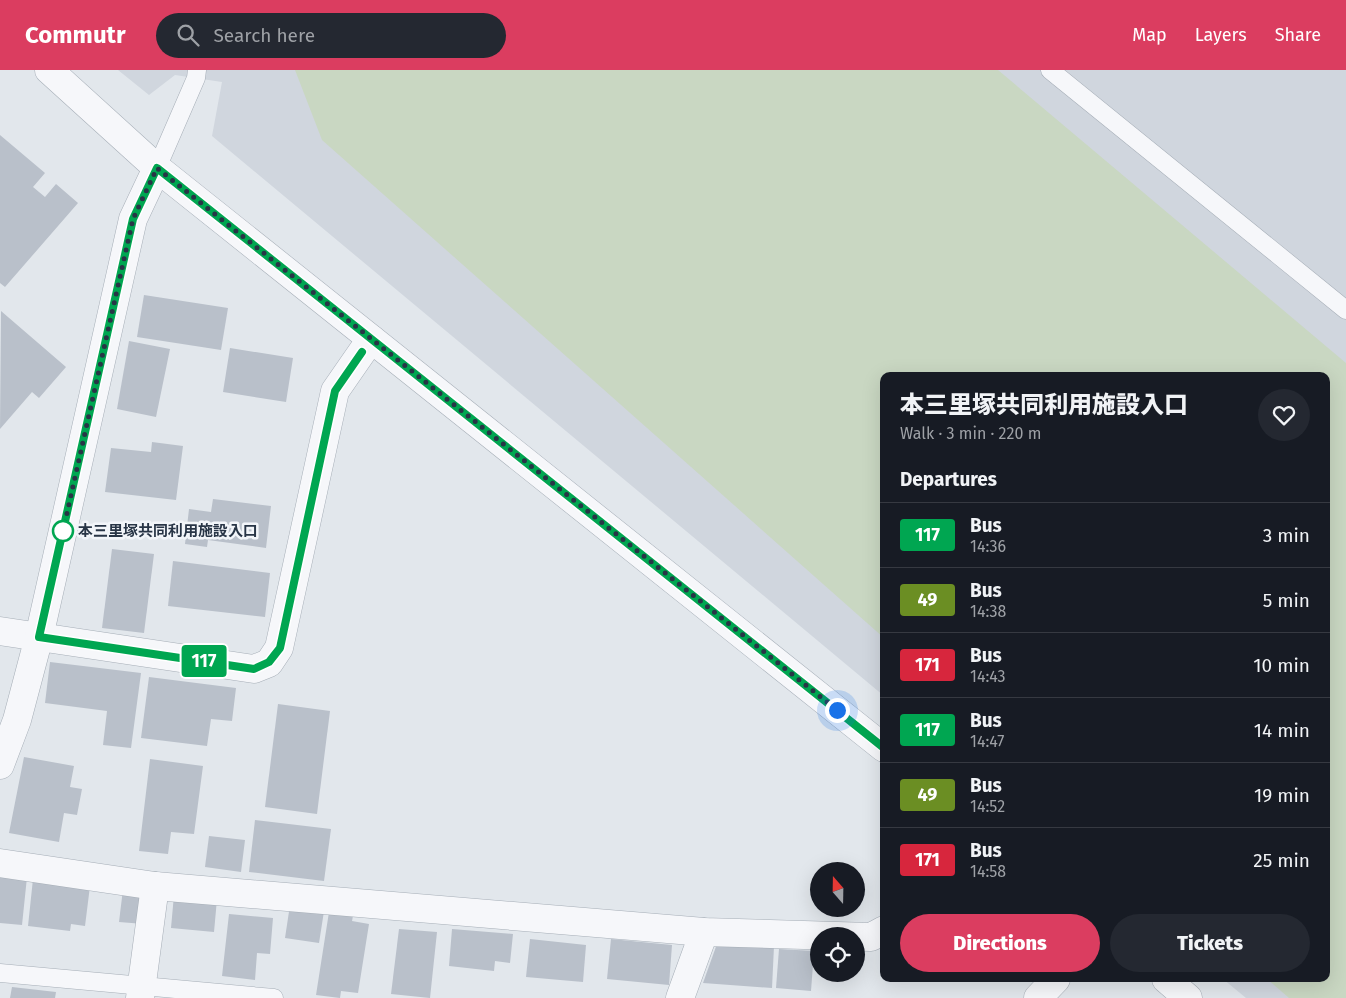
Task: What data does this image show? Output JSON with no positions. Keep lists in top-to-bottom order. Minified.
{"places":["本三里塚共同利用施設入口"],"lines":["bus line 117"],"north":"top","page":{"header":"Commutr","search":"Search here","nav":["Map","Layers","Share"],"on_map":"117","heading":[["本三里塚共同利用施設入口","Walk · 3 min · 220 m"],"Departures"],"list":[{"mark":"117","name":"Bus","note":"14:36","value":"3 min"},{"mark":"49","name":"Bus","note":"14:38","value":"5 min"},{"mark":"171","name":"Bus","note":"14:43","value":"10 min"},{"mark":"117","name":"Bus","note":"14:47","value":"14 min"},{"mark":"49","name":"Bus","note":"14:52","value":"19 min"},{"mark":"171","name":"Bus","note":"14:58","value":"25 min"}],"buttons":["Directions","Tickets"]}}
